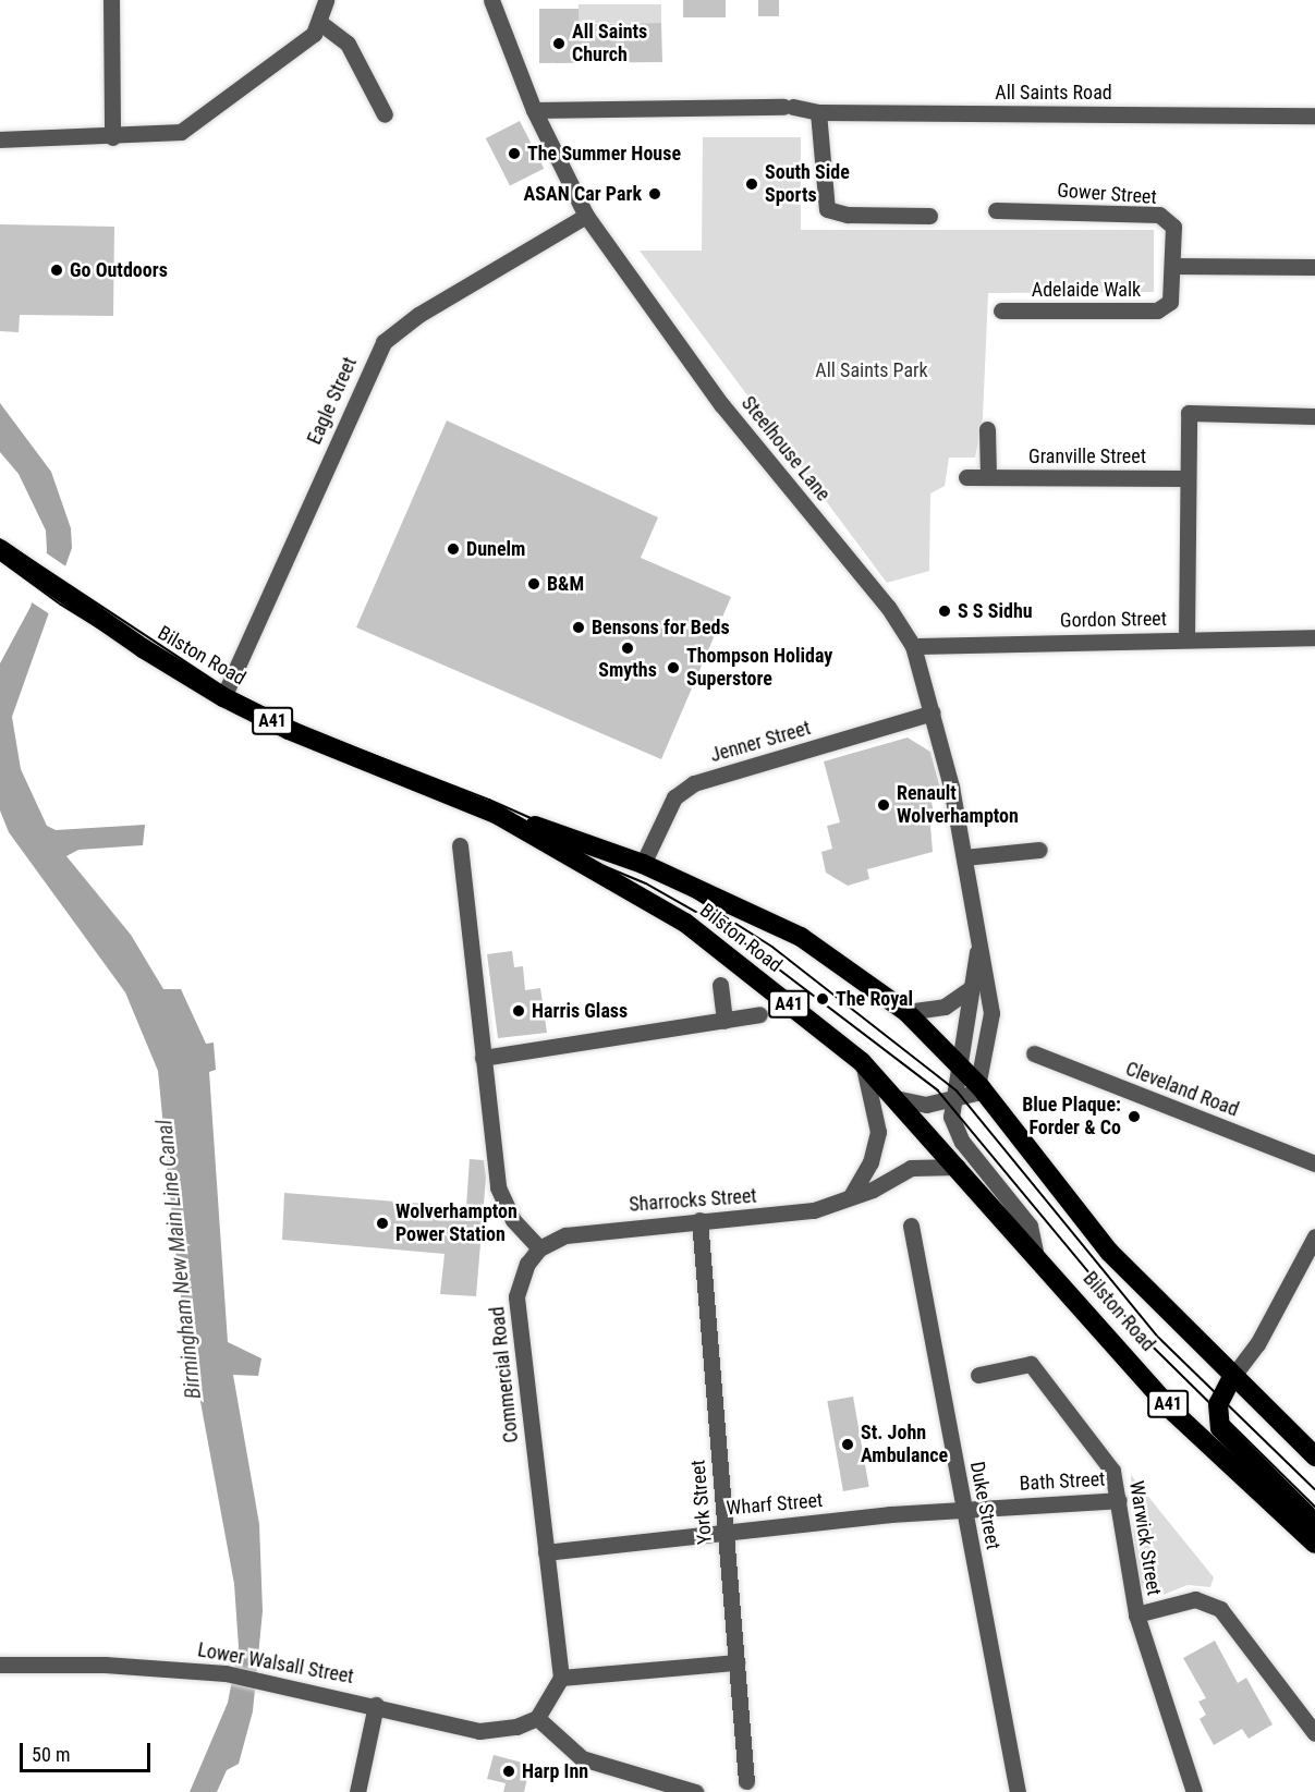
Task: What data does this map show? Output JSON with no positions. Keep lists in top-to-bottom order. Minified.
{"streets":{"highway":["Bilston Road","A41"],"street":["All Saints Road","Gower Street","Adelaide Walk","Eagle Street","Steelhouse Lane","Granville Street","Gordon Street","Jenner Street","Cleveland Road","Sharrocks Street","Commercial Road","Bath Street","York Street","Wharf Street","Duke Street","Warwick Street","Lower Walsall Street"]},"crossings":[["All Saints Road","Steelhouse Lane"],["Gower Street","Adelaide Walk"],["Eagle Street","Steelhouse Lane"],["Eagle Street","Bilston Road"],["Steelhouse Lane","Gordon Street"],["Steelhouse Lane","Bilston Road"],["Steelhouse Lane","Jenner Street"],["Bilston Road","Jenner Street"],["Bilston Road","Sharrocks Street"],["Sharrocks Street","Commercial Road"],["Sharrocks Street","York Street"],["Commercial Road","Wharf Street"],["Bath Street","Wharf Street"],["Bath Street","Duke Street"],["Bath Street","Warwick Street"],["York Street","Wharf Street"]],"water":["Birmingham New Main Line Canal"],"parks":["All Saints Park"],"places":["All Saints Church","The Summer House","South Side Sports","ASAN Car Park","Go Outdoors","Dunelm","B&M","S S Sidhu","Bensons for Beds","Smyths","Thompson Holiday Superstore","Renault Wolverhampton","The Royal","Harris Glass","Blue Plaque: Forder & Co","Wolverhampton Power Station","St. John Ambulance","Harp Inn"],"scale_bar":"50 m"}
